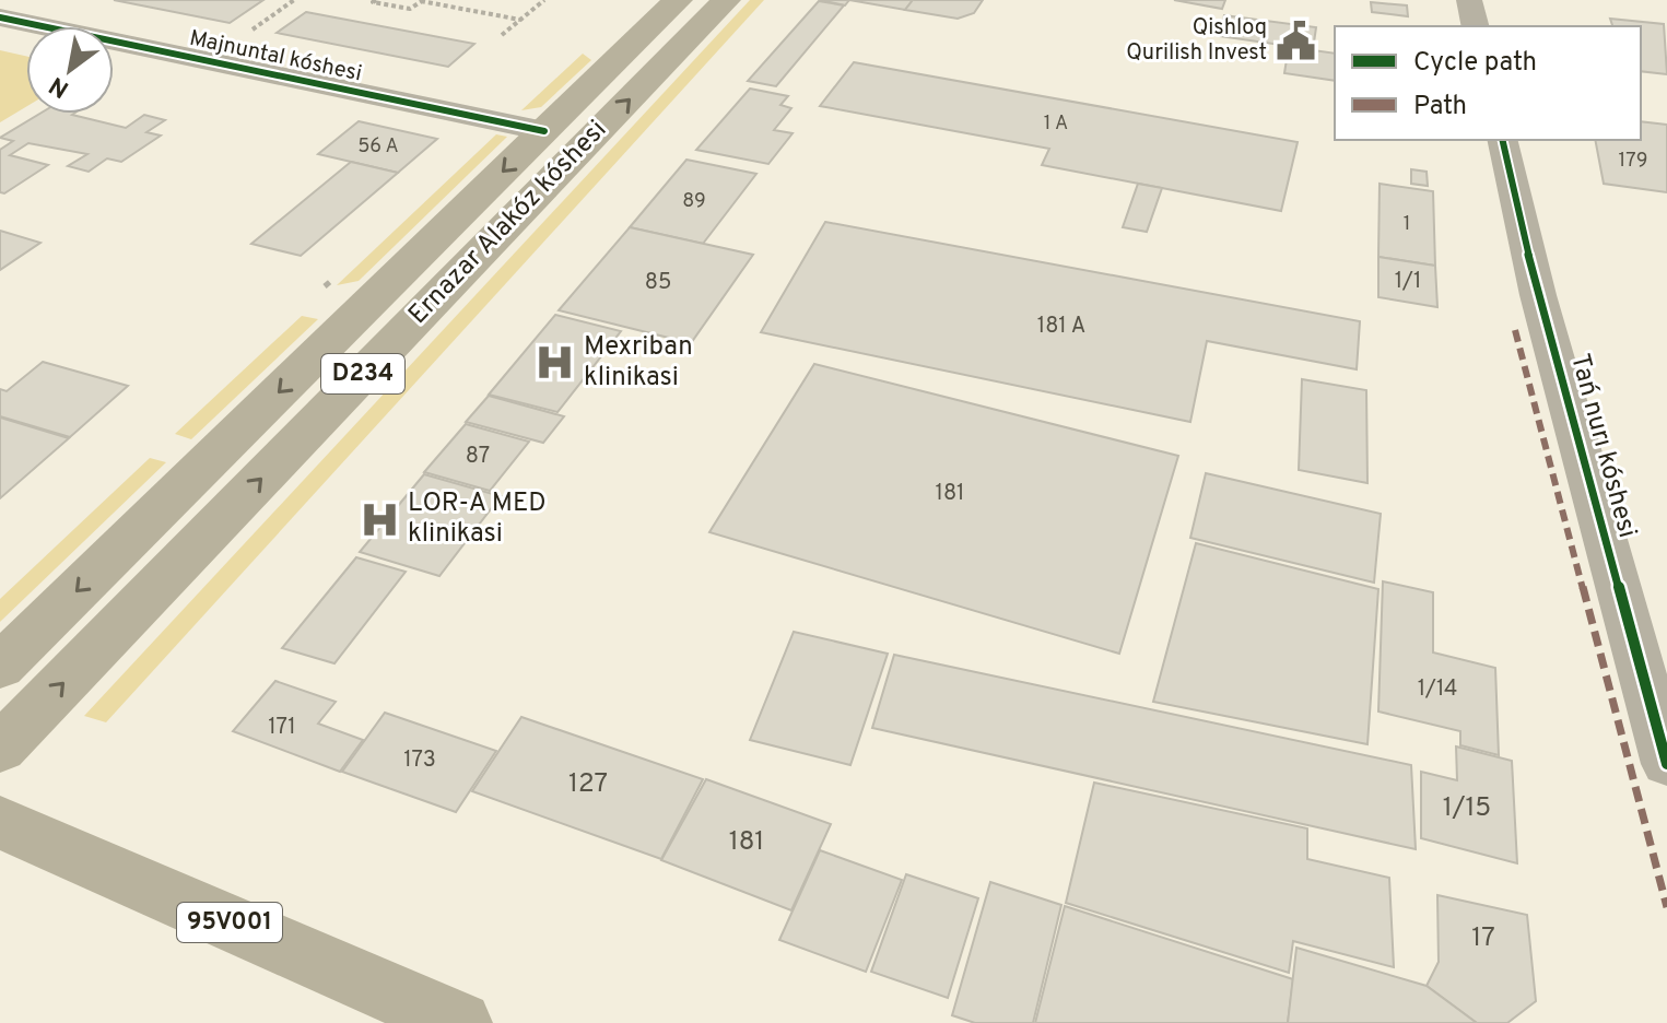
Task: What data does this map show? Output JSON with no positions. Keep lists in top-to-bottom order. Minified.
{"streets":{"main road":["Ernazar Alakóz kóshesi","D234","95V001"],"street":["Majnuntal kóshesi","Tań nurı kóshesi"]},"crossings":[["Majnuntal kóshesi","Ernazar Alakóz kóshesi"]],"places":{"public building":["Qishloq Qurilish Invest"],"hospital":["Mexriban klinikasi","LOR-A MED klinikasi"]},"house_numbers":["1 А","56 А","179","89","1","1/1","85","181 А","87","181","1/14","171","173","127","1/15","181","17"],"legend":["Cycle path","Path"],"north":"bottom left"}
